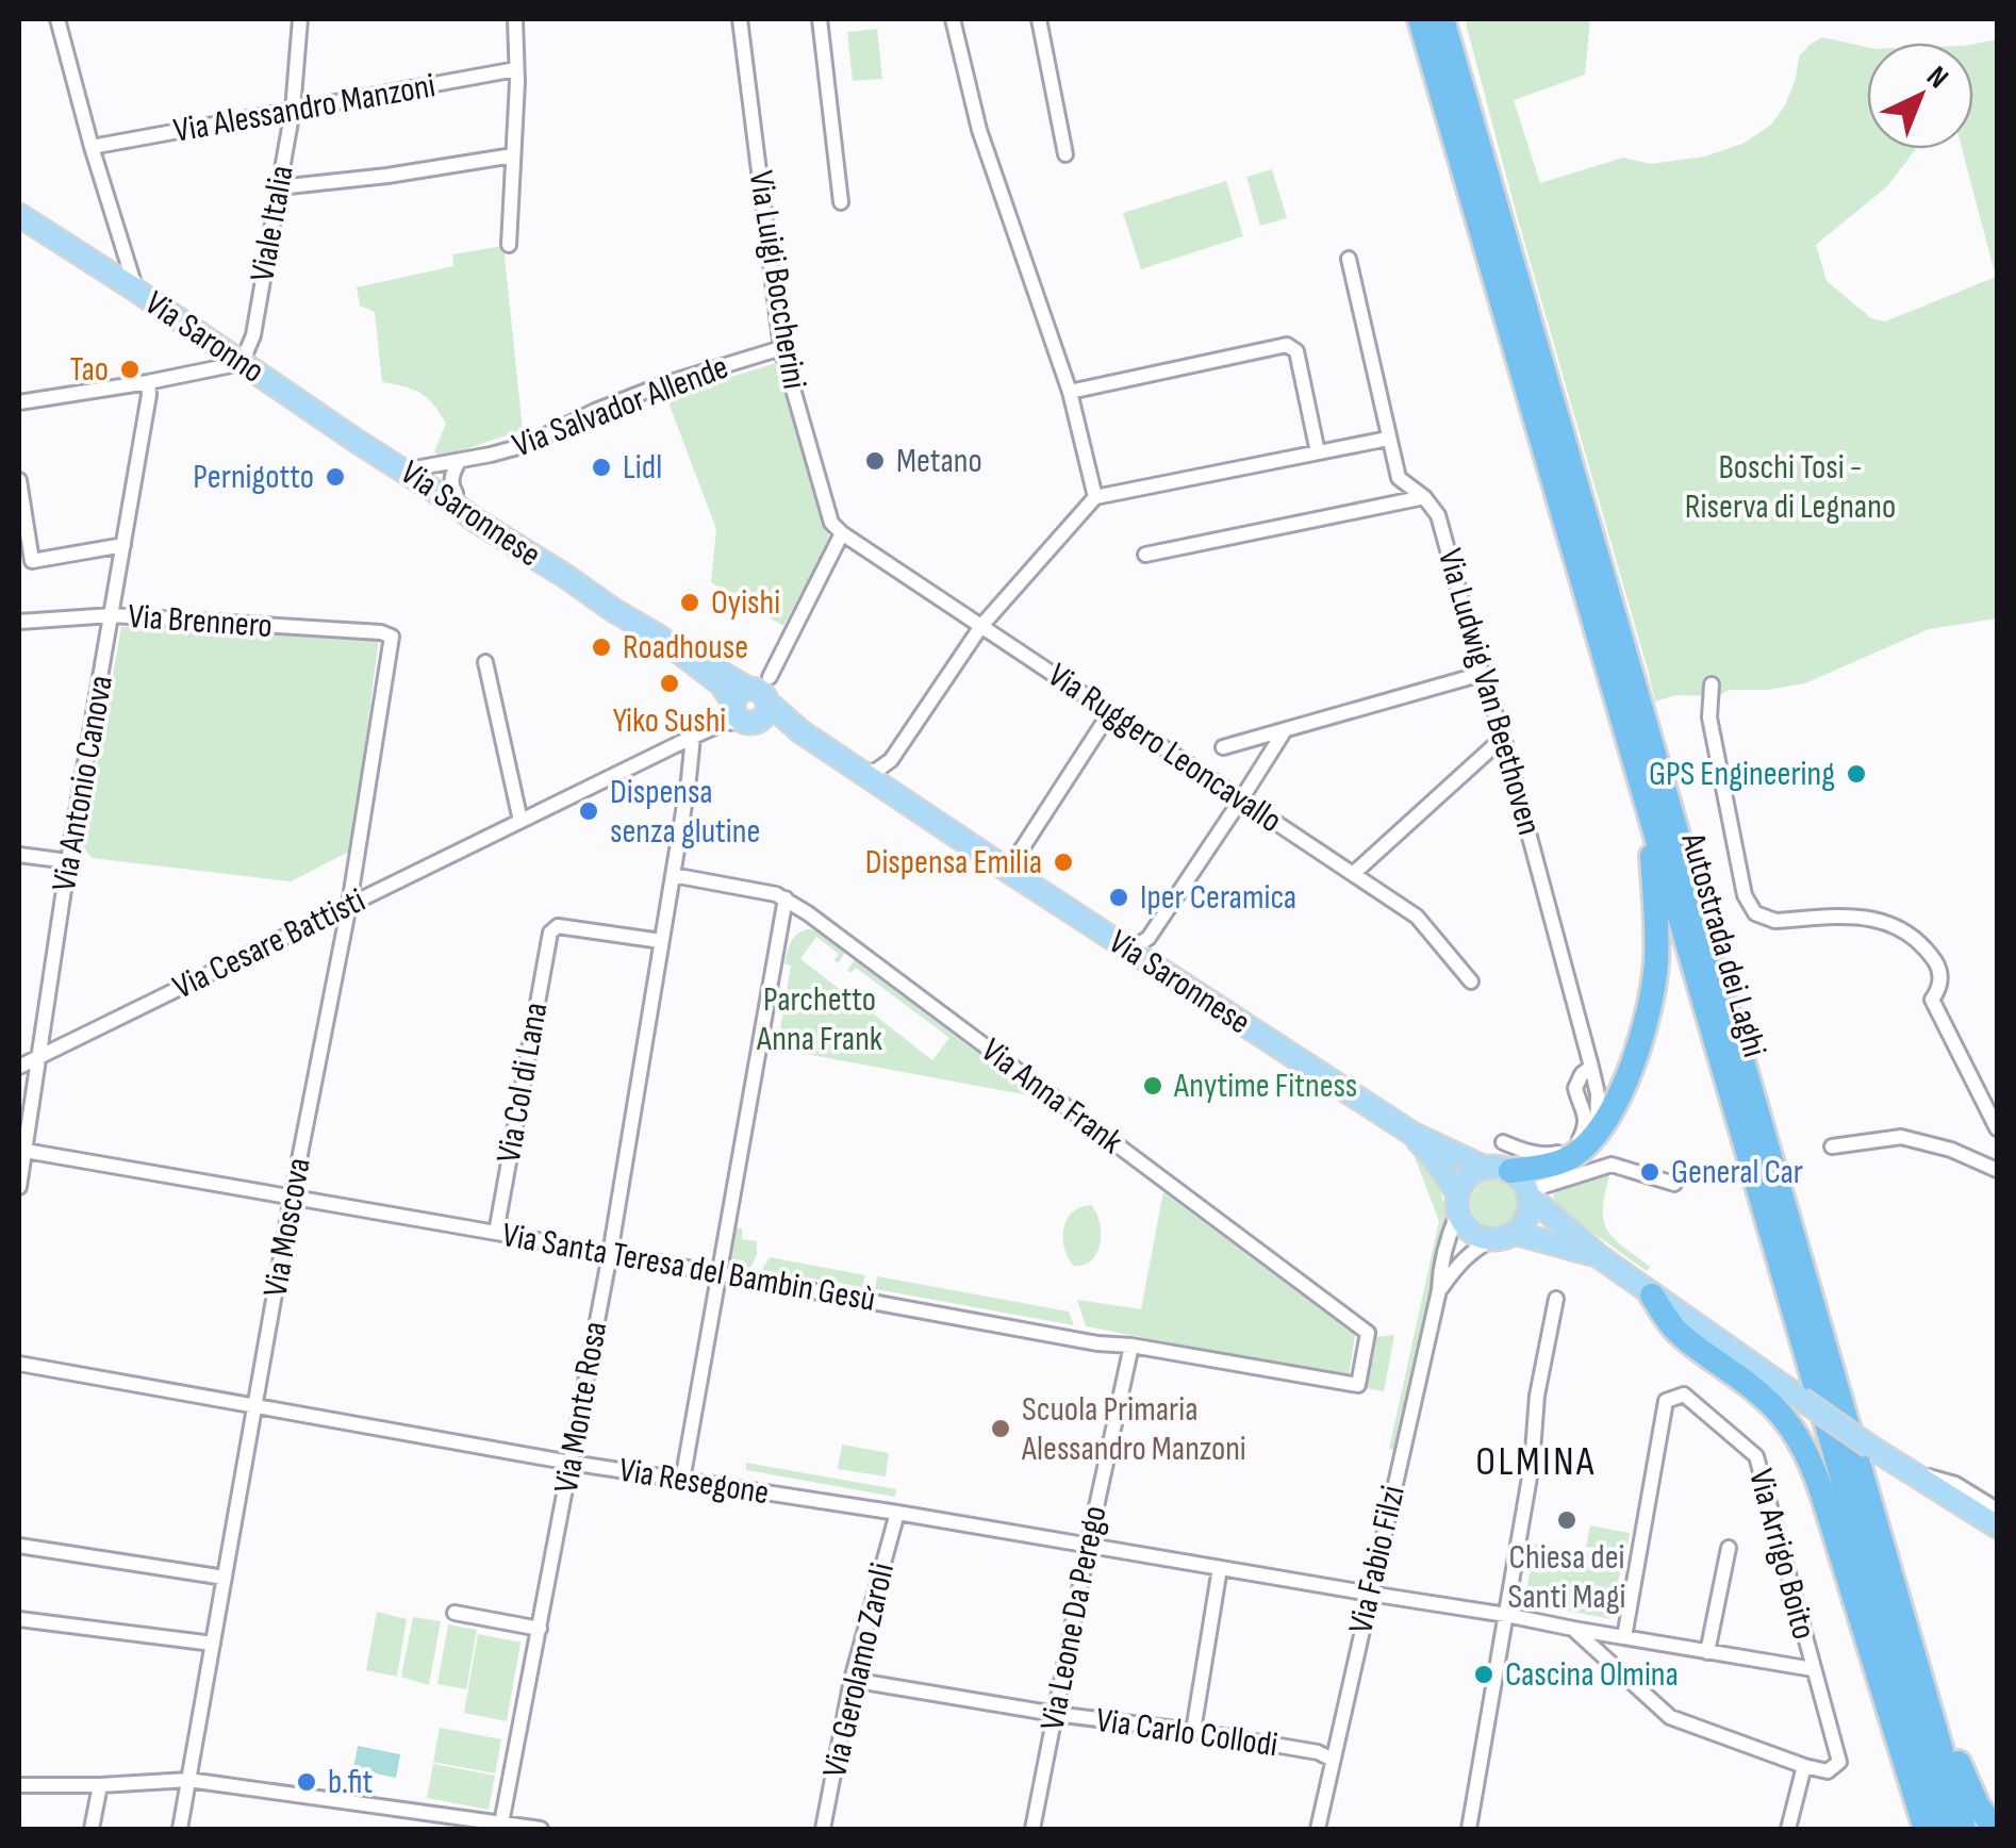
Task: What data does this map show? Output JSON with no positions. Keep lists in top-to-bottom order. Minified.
{"streets":{"highway":["Autostrada dei Laghi"],"main road":["Via Saronno","Via Saronnese"],"street":["Via Alessandro Manzoni","Viale Italia","Via Luigi Boccherini","Via Salvador Allende","Via Brennero","Via Ludwig Van Beethoven","Via Ruggero Leoncavallo","Via Antonio Canova","Via Cesare Battisti","Via Col di Lana","Via Anna Frank","Via Moscova","Via Santa Teresa del Bambin Gesù","Via Monte Rosa","Via Resegone","Via Arrigo Boito","Via Fabio Filzi","Via Leone Da Perego","Via Gerolamo Zaroli","Via Carlo Collodi"]},"crossings":[["Via Alessandro Manzoni","Viale Italia"],["Viale Italia","Via Saronno"],["Via Luigi Boccherini","Via Salvador Allende"],["Via Luigi Boccherini","Via Ruggero Leoncavallo"],["Via Saronno","Via Saronnese"],["Via Salvador Allende","Via Saronnese"],["Via Saronnese","Via Cesare Battisti"],["Via Saronnese","Via Fabio Filzi"],["Via Brennero","Via Antonio Canova"],["Via Brennero","Via Moscova"],["Via Antonio Canova","Via Cesare Battisti"],["Via Antonio Canova","Via Santa Teresa del Bambin Gesù"],["Via Cesare Battisti","Via Moscova"],["Via Cesare Battisti","Via Monte Rosa"],["Via Col di Lana","Via Santa Teresa del Bambin Gesù"],["Via Col di Lana","Via Monte Rosa"],["Via Anna Frank","Via Santa Teresa del Bambin Gesù"],["Via Anna Frank","Via Monte Rosa"],["Via Moscova","Via Santa Teresa del Bambin Gesù"],["Via Moscova","Via Resegone"],["Via Santa Teresa del Bambin Gesù","Via Monte Rosa"],["Via Santa Teresa del Bambin Gesù","Via Leone Da Perego"],["Via Monte Rosa","Via Resegone"],["Via Resegone","Via Arrigo Boito"],["Via Resegone","Via Fabio Filzi"],["Via Resegone","Via Leone Da Perego"],["Via Resegone","Via Gerolamo Zaroli"],["Via Fabio Filzi","Via Carlo Collodi"],["Via Leone Da Perego","Via Carlo Collodi"],["Via Gerolamo Zaroli","Via Carlo Collodi"]],"districts":["OLMINA"],"parks":["Boschi Tosi - Riserva di Legnano","Parchetto Anna Frank"],"places":["Tao","Metano","Lidl","Pernigotto","Oyishi","Roadhouse","Yiko Sushi","GPS Engineering","Dispensa senza glutine","Dispensa Emilia","Iper Ceramica","Anytime Fitness","General Car","Scuola Primaria Alessandro Manzoni","Chiesa dei Santi Magi","Cascina Olmina","b.fit"],"north":"top right"}
